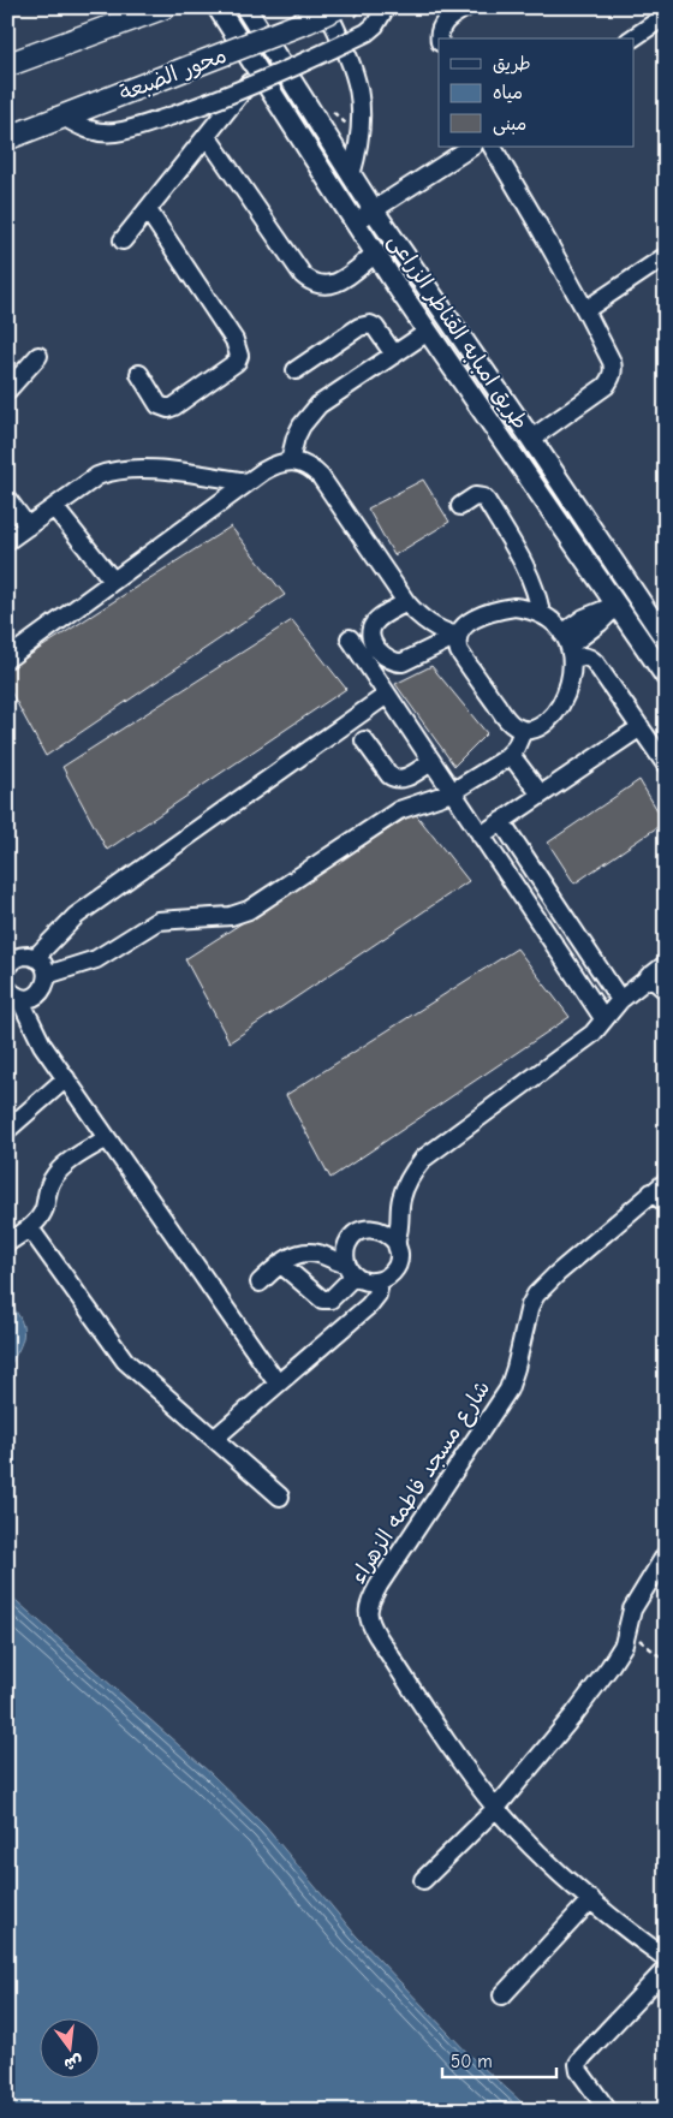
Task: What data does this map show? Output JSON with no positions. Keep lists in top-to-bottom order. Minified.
{"streets":{"highway":["محور الضبعة"],"main road":["طريق امبابه القناطر الزراعى"],"street":["شارع مسجد فاطمه الزهراء"]},"legend":["طريق","مياه","مبنى"],"scale_bar":"50 m","north":"bottom"}
